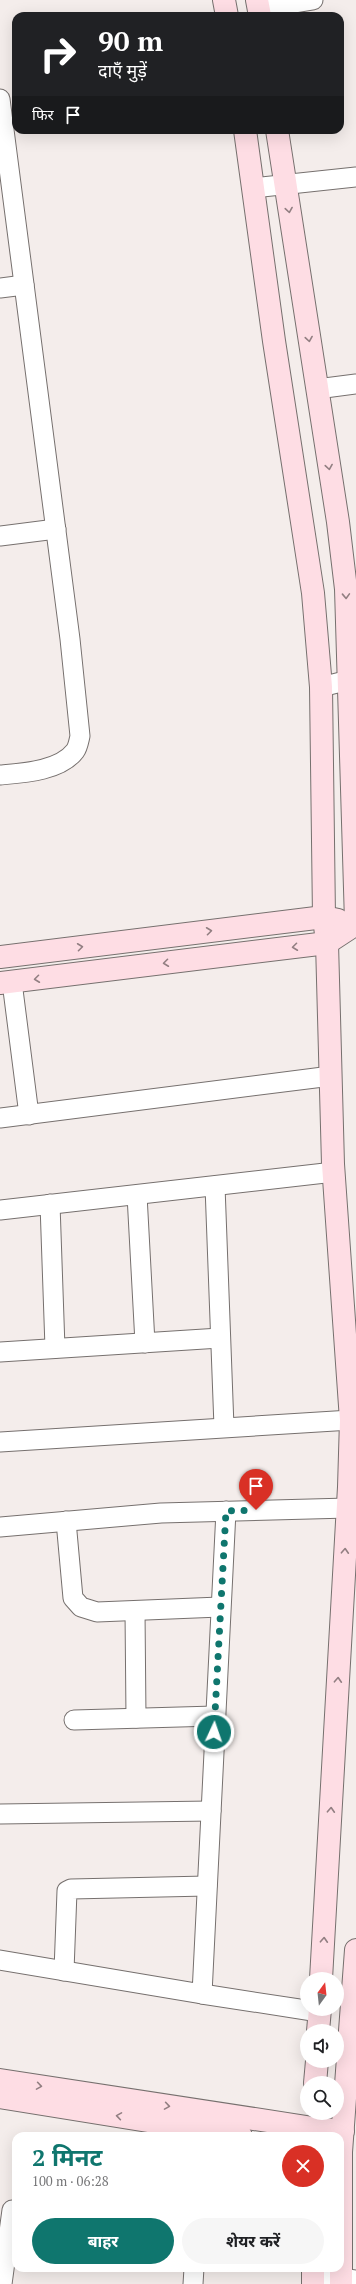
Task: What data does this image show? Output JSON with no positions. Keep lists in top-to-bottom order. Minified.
{"north":"top","page":{"turn":["90 m","दाएँ मुड़ें"],"then":"फिर","heading":["2 मिनट","100 m · 06:28"],"buttons":["बाहर","शेयर करें"]}}
